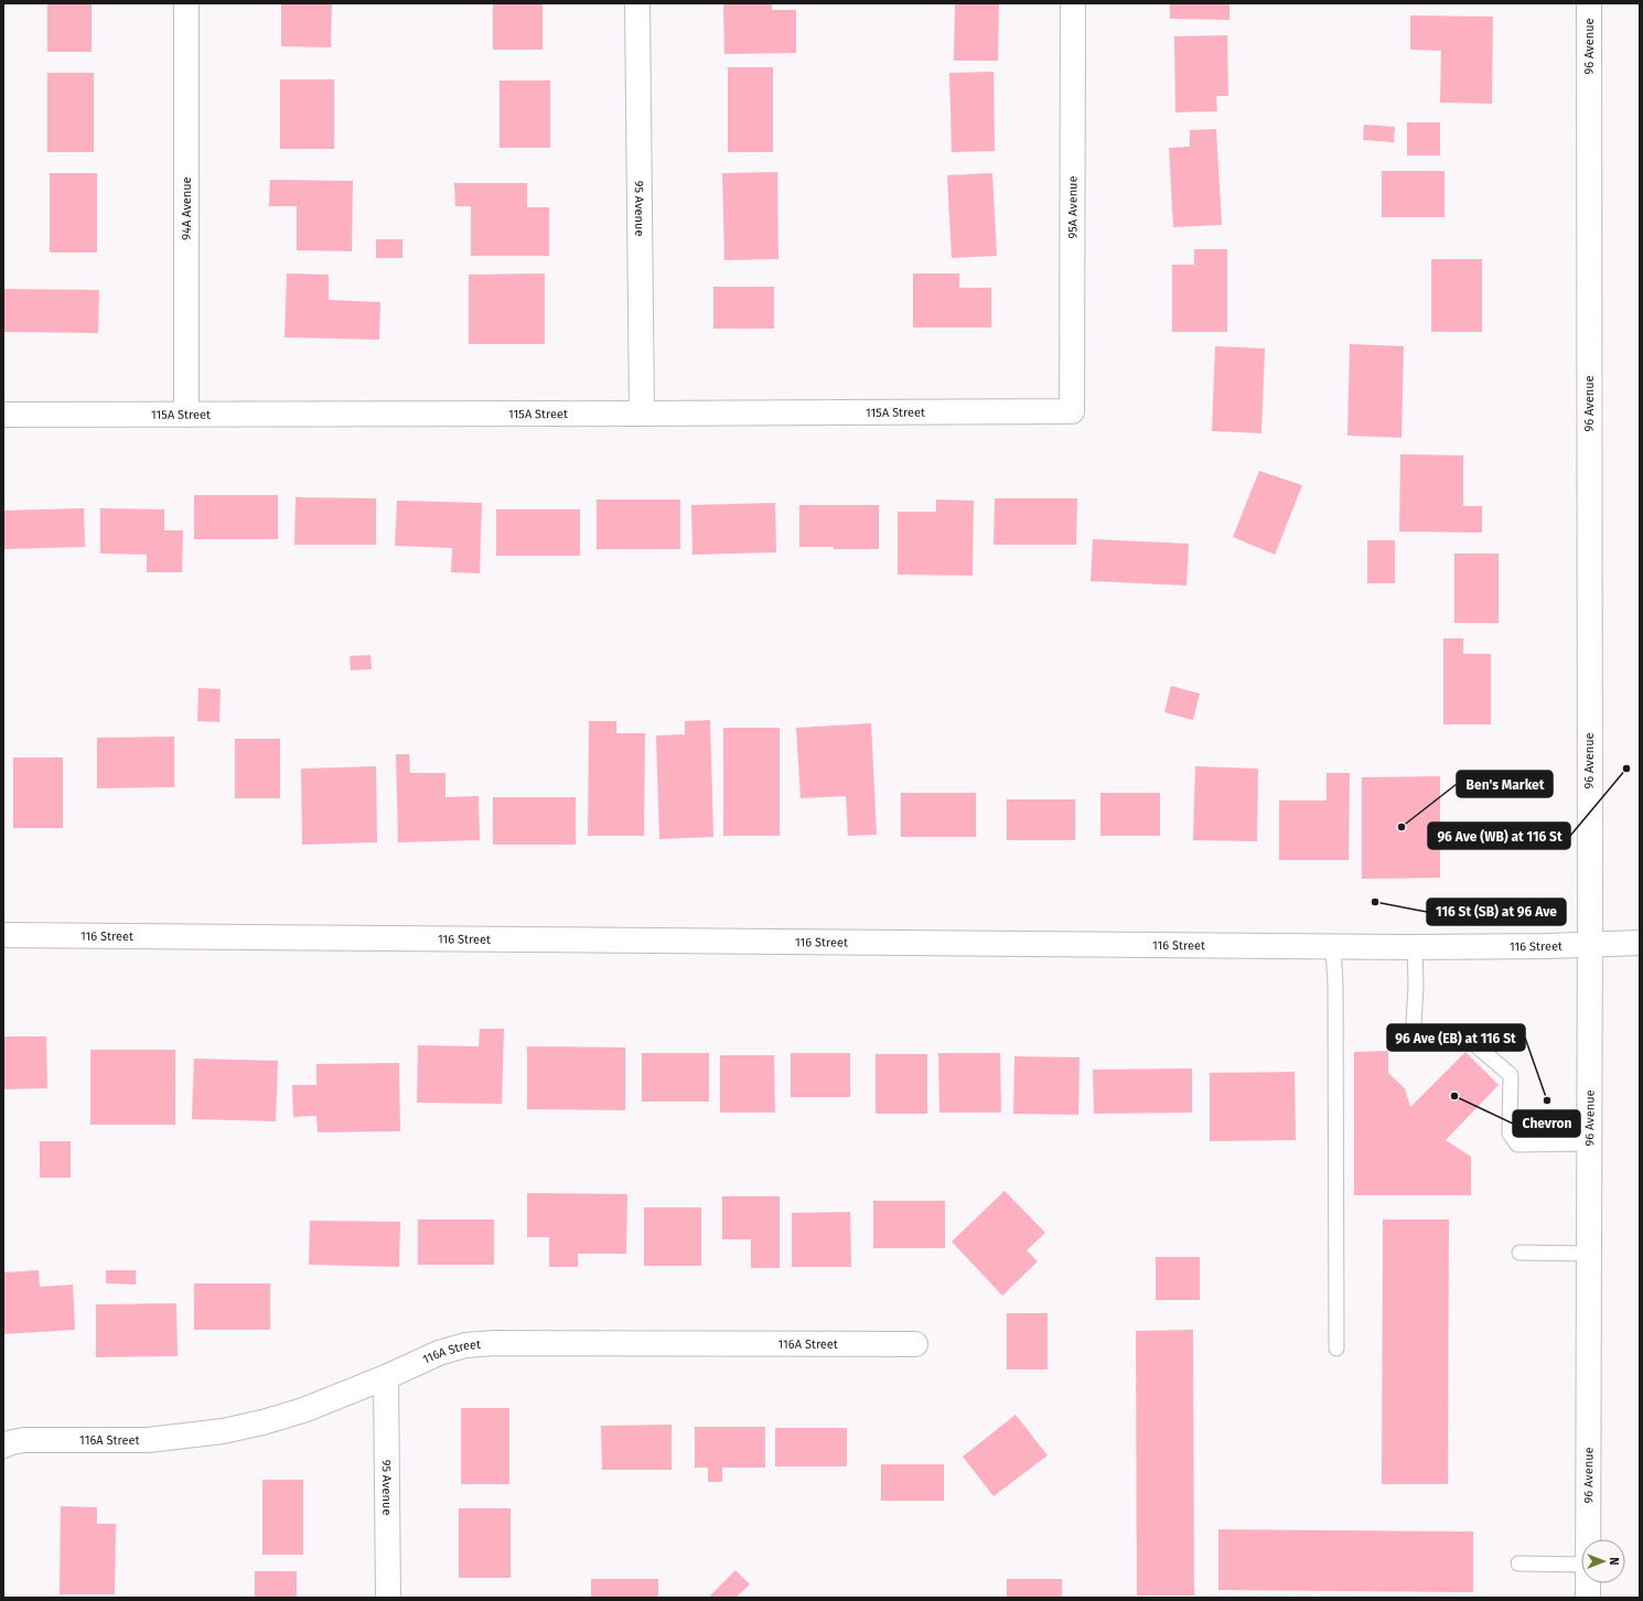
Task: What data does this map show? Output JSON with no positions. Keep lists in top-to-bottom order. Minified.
{"streets":{"street":["96 Avenue","95A Avenue","94A Avenue","95 Avenue","115A Street","116 Street","116A Street"]},"crossings":[["96 Avenue","116 Street"],["95A Avenue","115A Street"],["94A Avenue","115A Street"],["95 Avenue","115A Street"],["95 Avenue","116A Street"]],"places":["96 Ave (WB) at 116 St","Ben's Market","116 St (SB) at 96 Ave","Chevron","96 Ave (EB) at 116 St"],"north":"right"}
